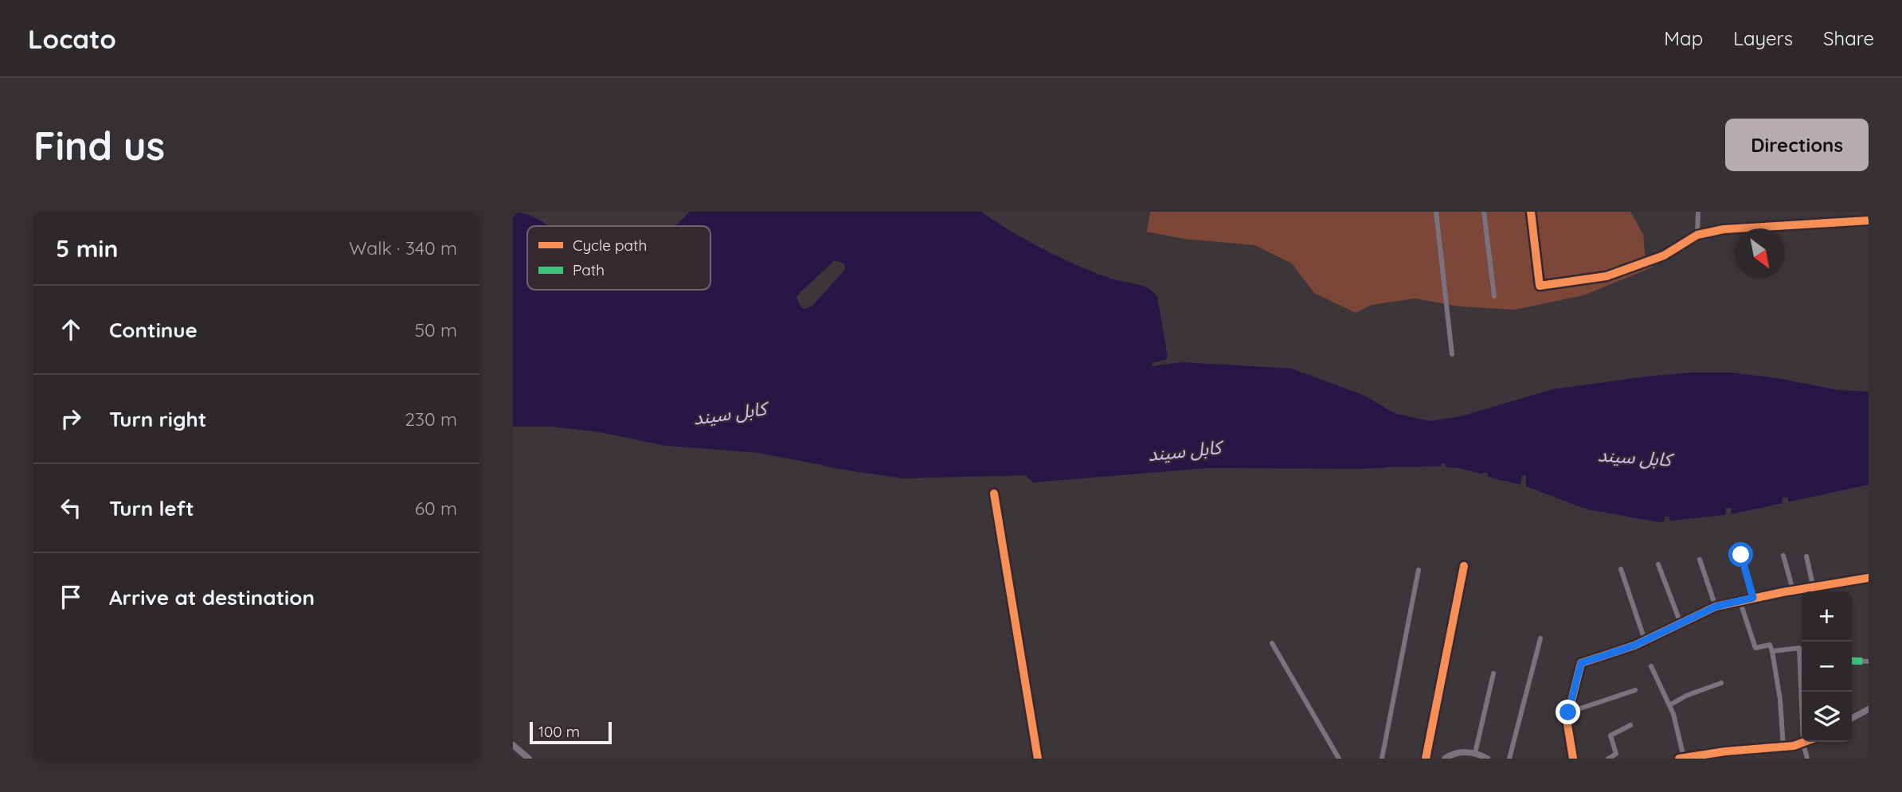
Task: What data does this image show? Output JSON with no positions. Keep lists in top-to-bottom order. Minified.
{"water":["کابل سيند"],"legend":["Cycle path","Path"],"scale_bar":"100 m","north":"bottom right","page":{"header":"Locato","nav":["Map","Layers","Share"],"buttons":"Directions","title":"Find us","heading":["5 min","Walk · 340 m"],"list":[["Continue","50 m"],["Turn right","230 m"],["Turn left","60 m"],"Arrive at destination"],"map_buttons":["+","−"],"scale":"100 m"}}
